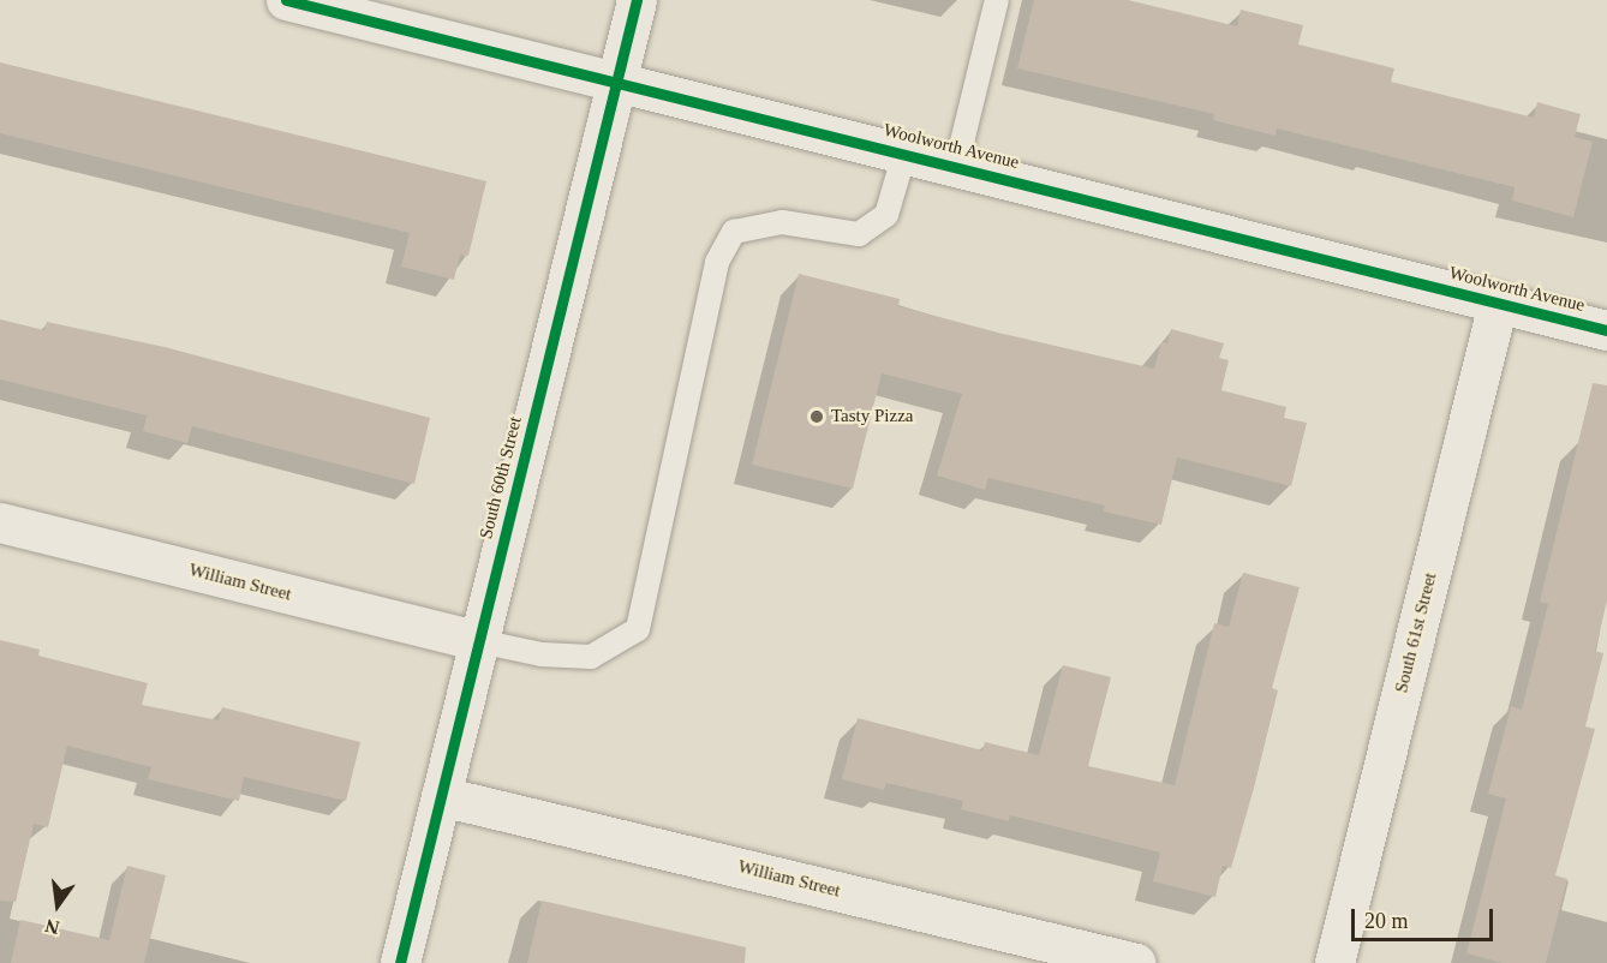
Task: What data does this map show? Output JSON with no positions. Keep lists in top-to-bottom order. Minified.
{"streets":{"street":["Woolworth Avenue","South 60th Street","William Street","South 61st Street"]},"crossings":[["Woolworth Avenue","South 60th Street"],["Woolworth Avenue","South 61st Street"],["South 60th Street","William Street"]],"places":["Tasty Pizza"],"scale_bar":"20 m","north":"bottom"}
